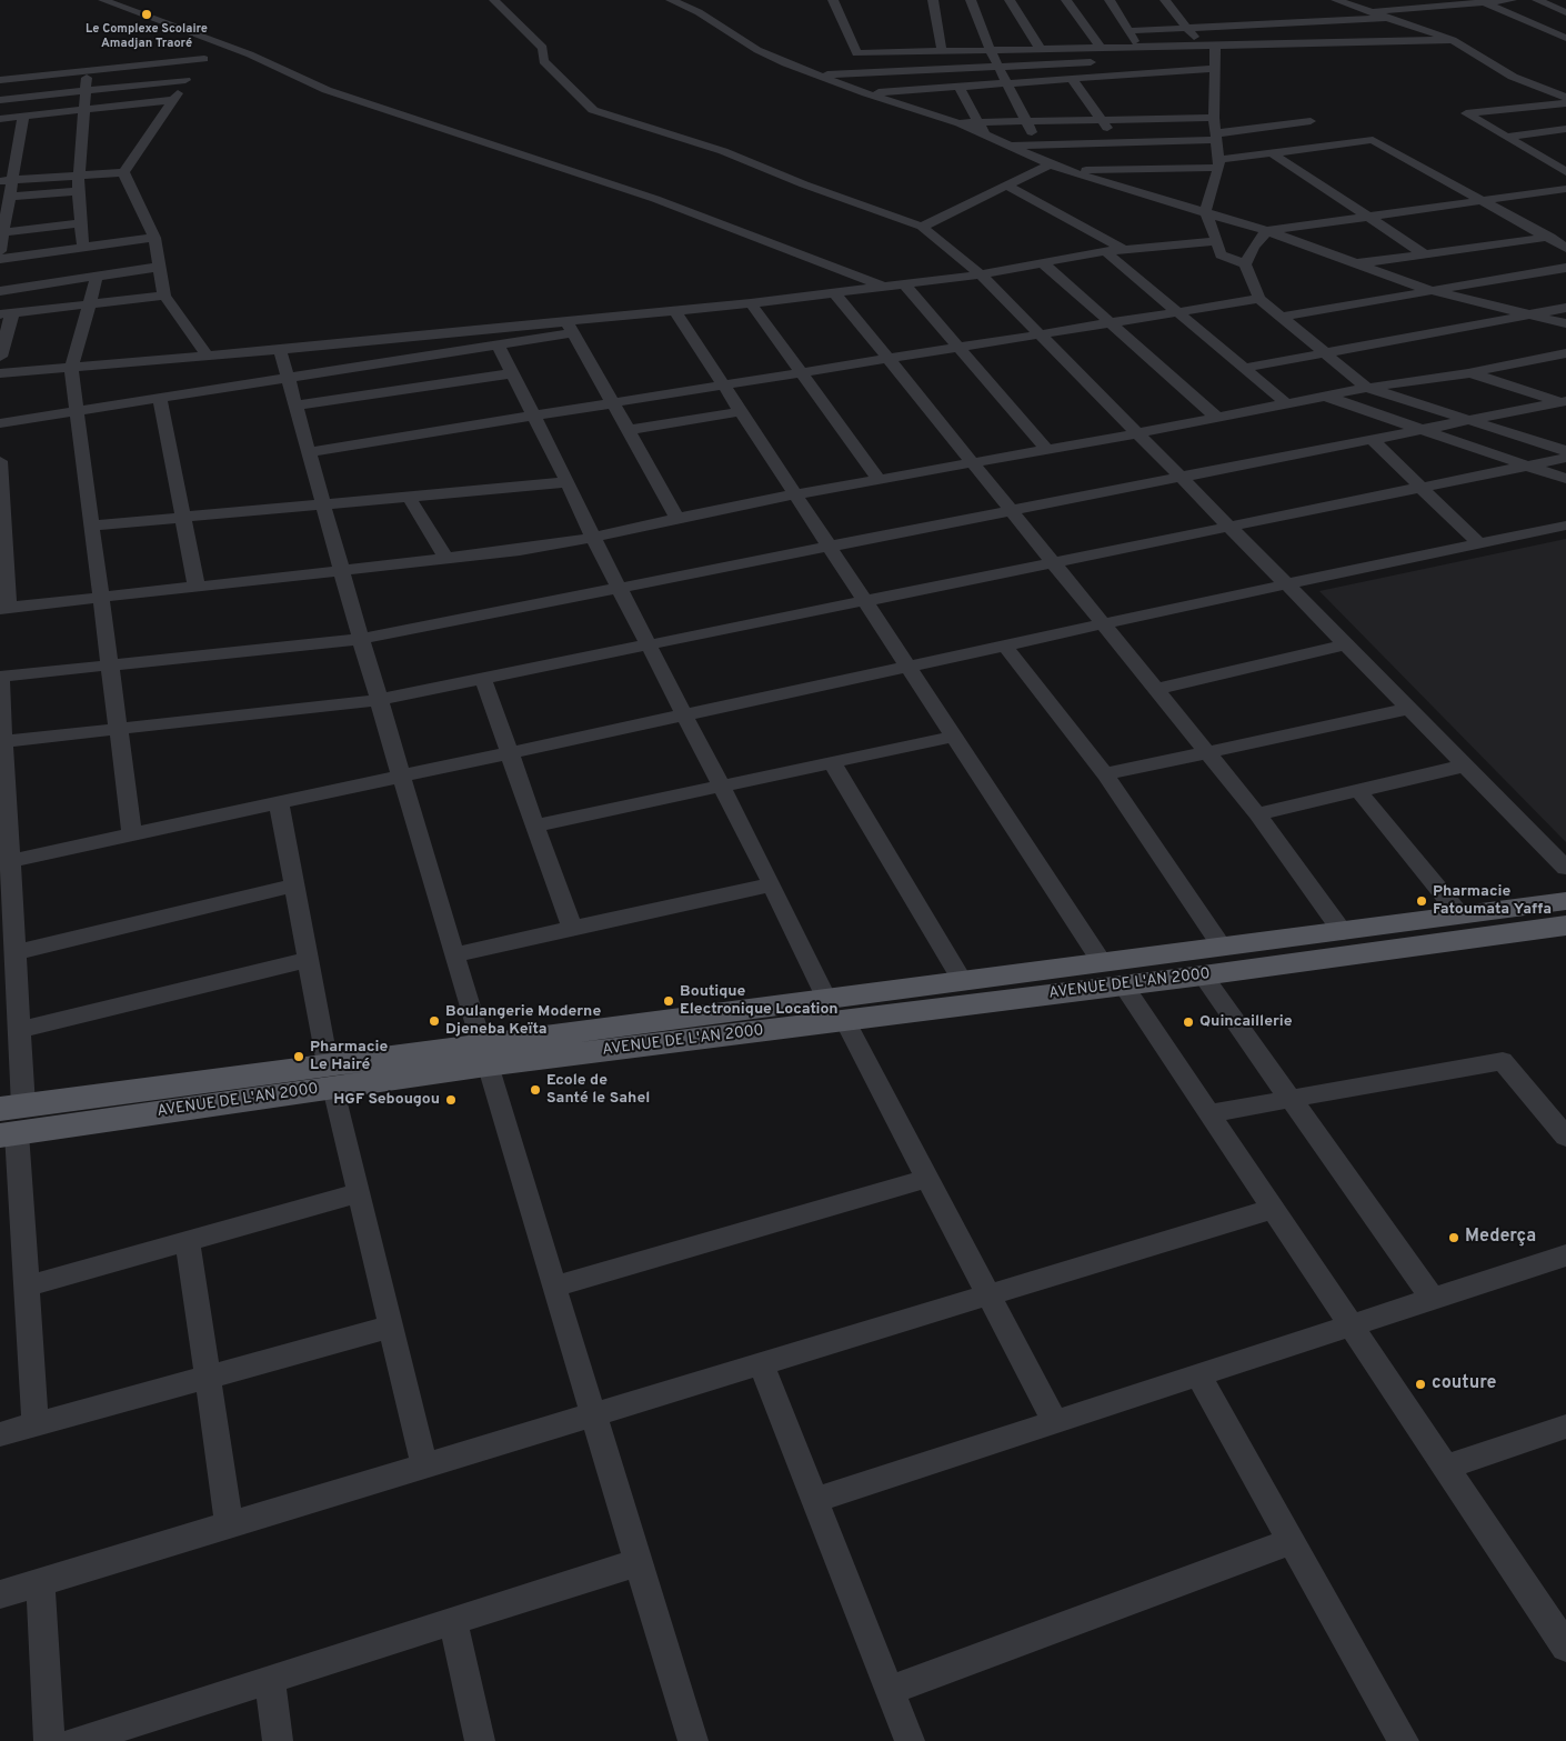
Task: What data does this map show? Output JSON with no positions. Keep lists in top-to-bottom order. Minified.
{"streets":{"main road":["AVENUE DE L'AN 2000"]},"places":["Le Complexe Scolaire Amadjan Traoré","Pharmacie Fatoumata Yaffa","Boutique Electronique Location","Boulangerie Moderne Djeneba Keïta","Quincaillerie","Pharmacie Le Hairé","Ecole de Santé le Sahel","HGF Sebougou","Mederça","couture"]}
